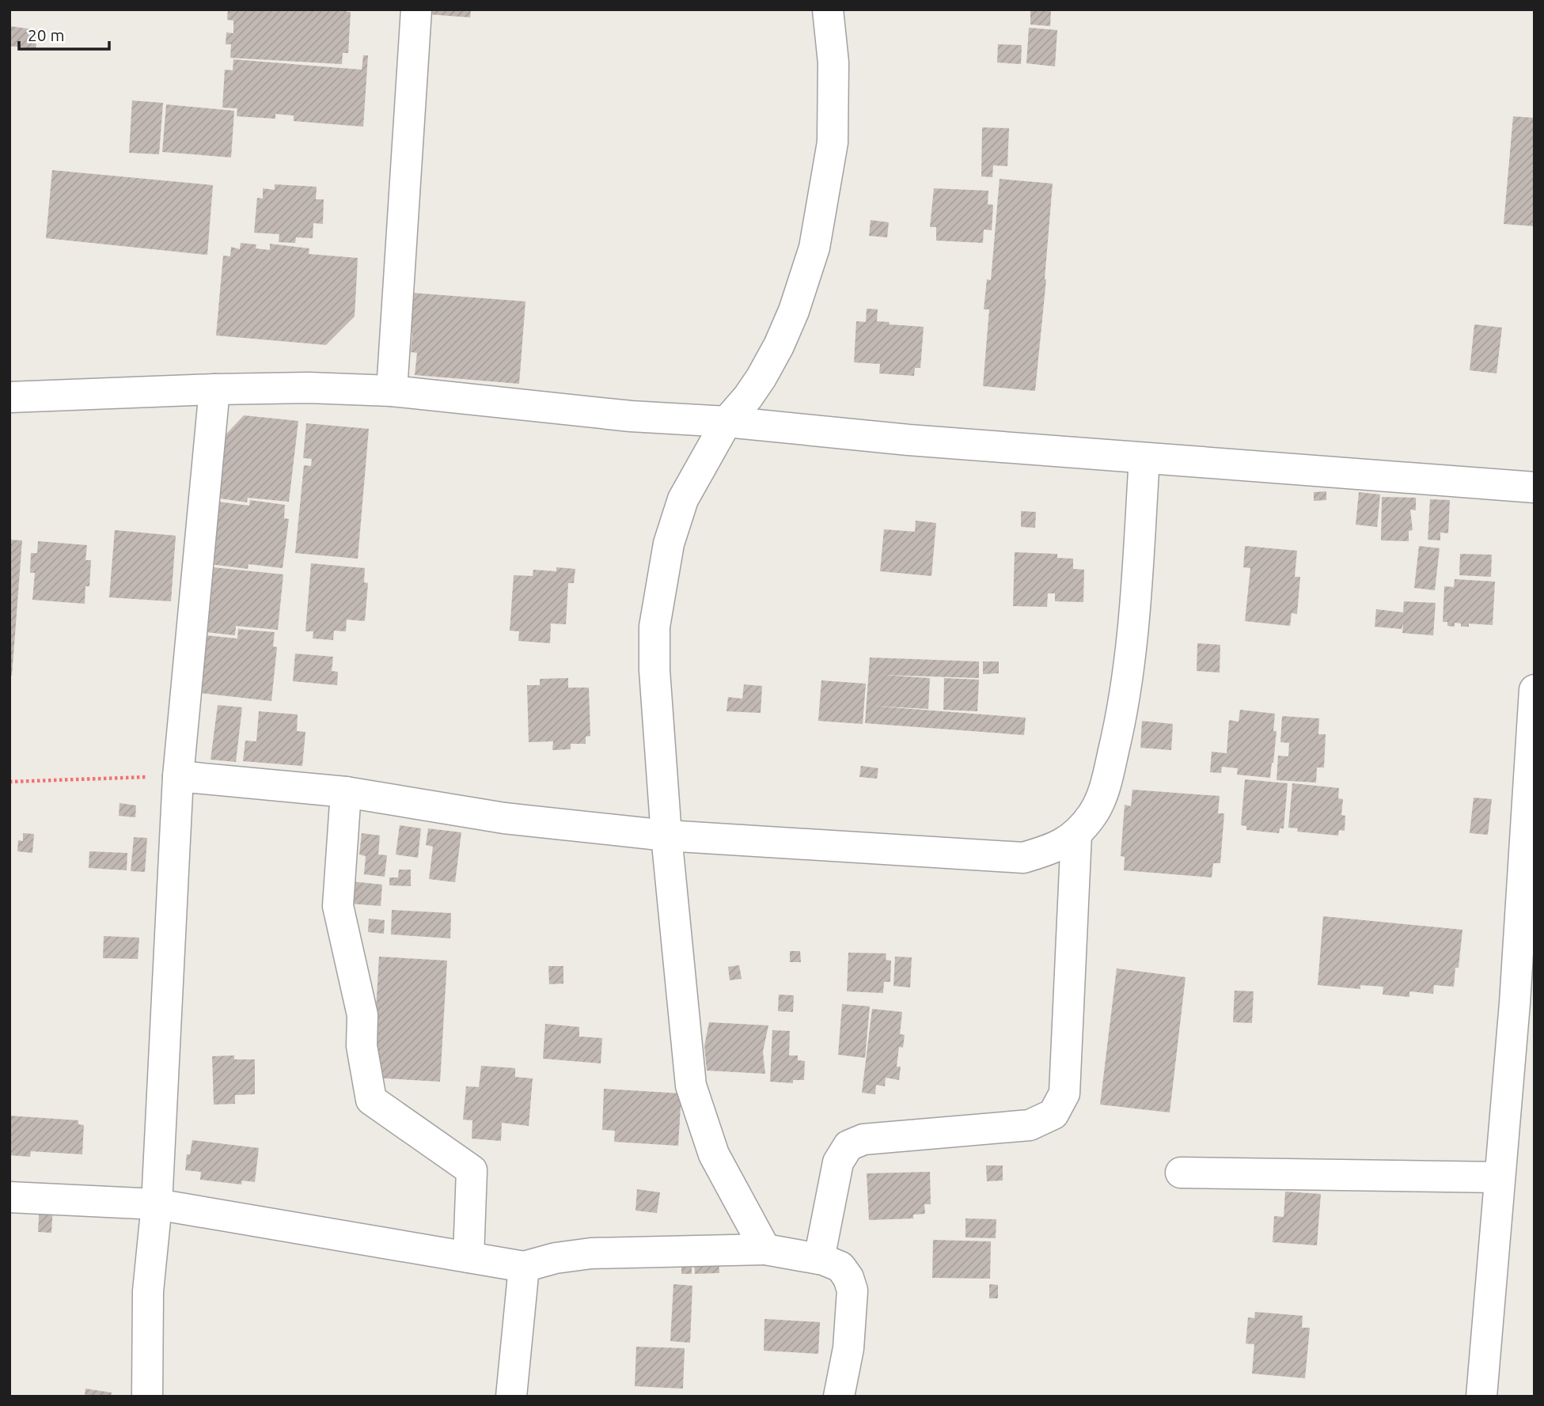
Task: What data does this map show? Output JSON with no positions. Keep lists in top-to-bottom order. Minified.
{"scale_bar":"20 m"}
